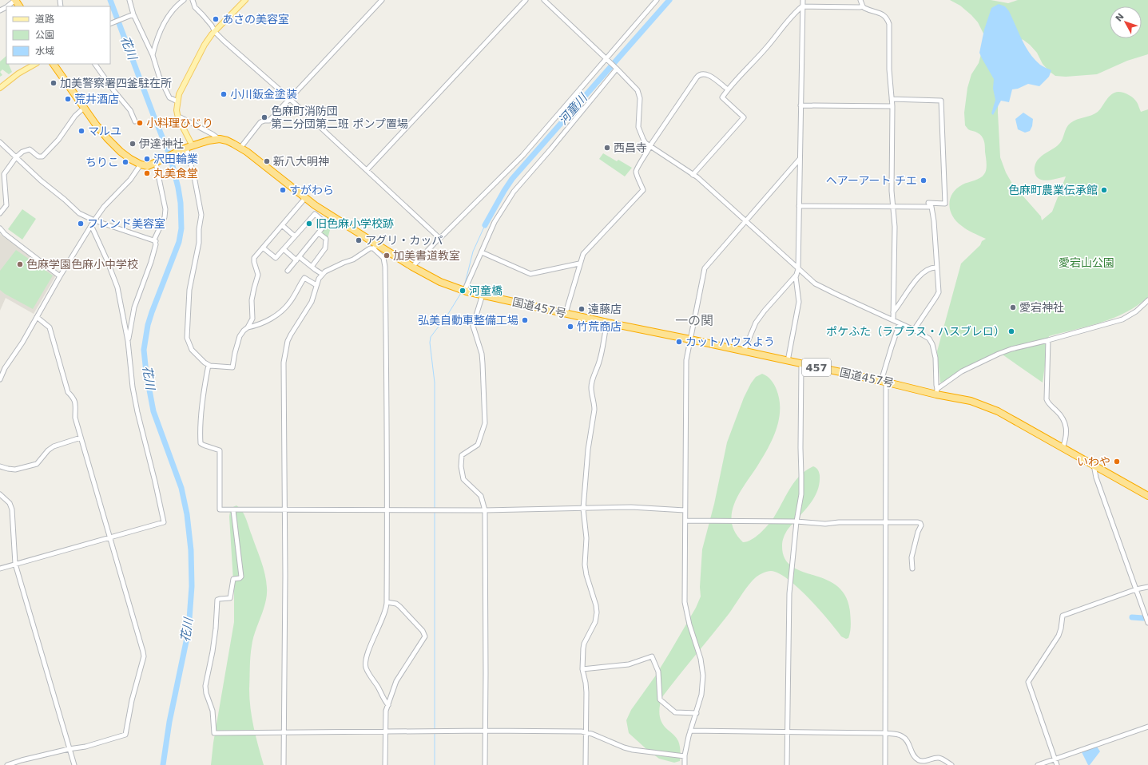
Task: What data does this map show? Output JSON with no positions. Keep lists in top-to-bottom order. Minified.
{"streets":{"highway":["国道457号","457"]},"districts":["一の関"],"water":["花川","河童川"],"parks":["愛宕山公園"],"places":["あさの美容室","加美警察署四釜駐在所","小川鈑金塗装","荒井酒店","色麻町消防団 第二分団第二班 ポンプ置場","小料理ひじり","マルユ","伊達神社","西昌寺","沢田輪業","新八大明神","ちりこ","丸美食堂","ヘアーアート チエ","すがわら","色麻町農業伝承館","フレンド美容室","旧色麻小学校跡","アグリ・カッパ","加美書道教室","色麻学園色麻小中学校","河童橋","愛宕神社","遠藤店","弘美自動車整備工場","竹荒商店","ポケふた（ラプラス・ハスブレロ）","カットハウスよう","いわや"],"legend":["道路","公園","水域"],"north":"top left"}
